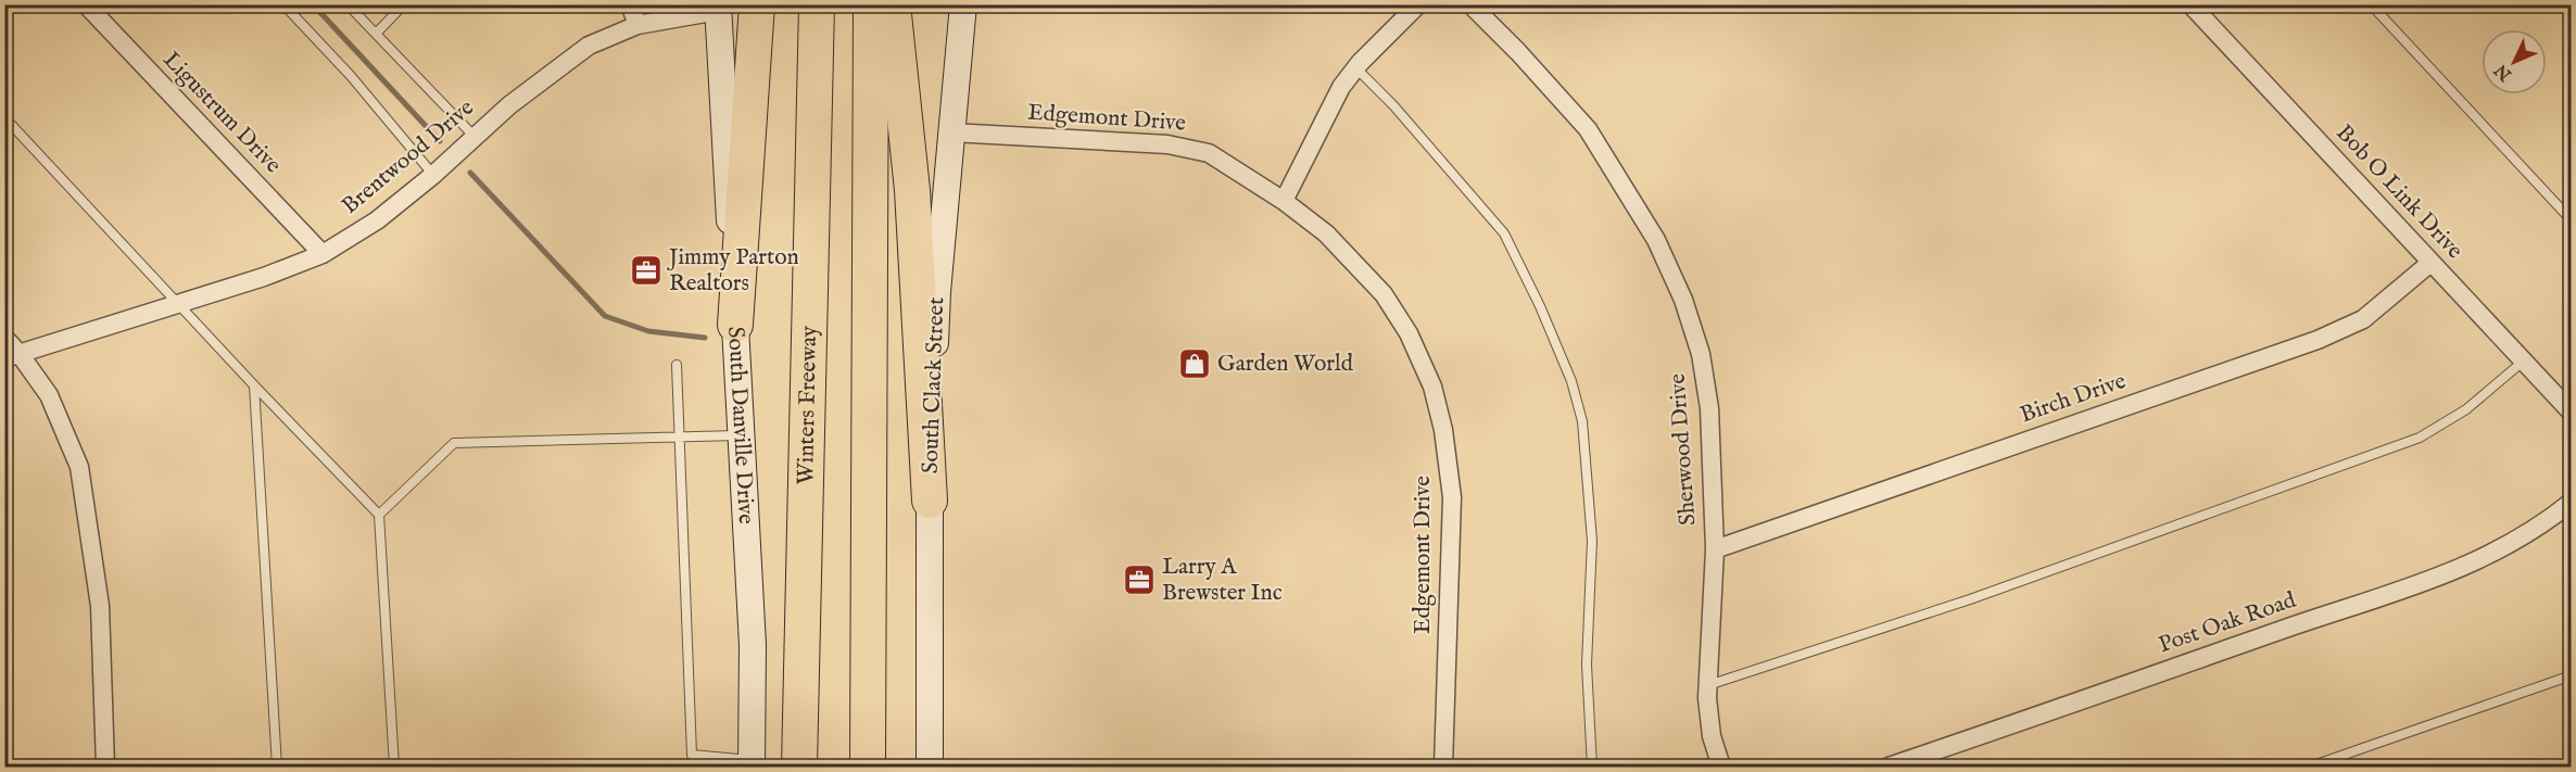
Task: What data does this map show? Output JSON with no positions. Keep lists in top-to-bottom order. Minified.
{"streets":{"highway":["Winters Freeway"],"main road":["South Clack Street","South Danville Drive"],"street":["Ligustrum Drive","Edgemont Drive","Brentwood Drive","Bob O Link Drive","Birch Drive","Sherwood Drive","Post Oak Road"]},"crossings":[["Ligustrum Drive","Brentwood Drive"],["Edgemont Drive","South Clack Street"],["Brentwood Drive","South Danville Drive"],["Bob O Link Drive","Birch Drive"],["Birch Drive","Sherwood Drive"]],"places":{"office":["Jimmy Parton Realtors","Larry A Brewster Inc"],"shop":["Garden World"]},"north":"bottom left"}
